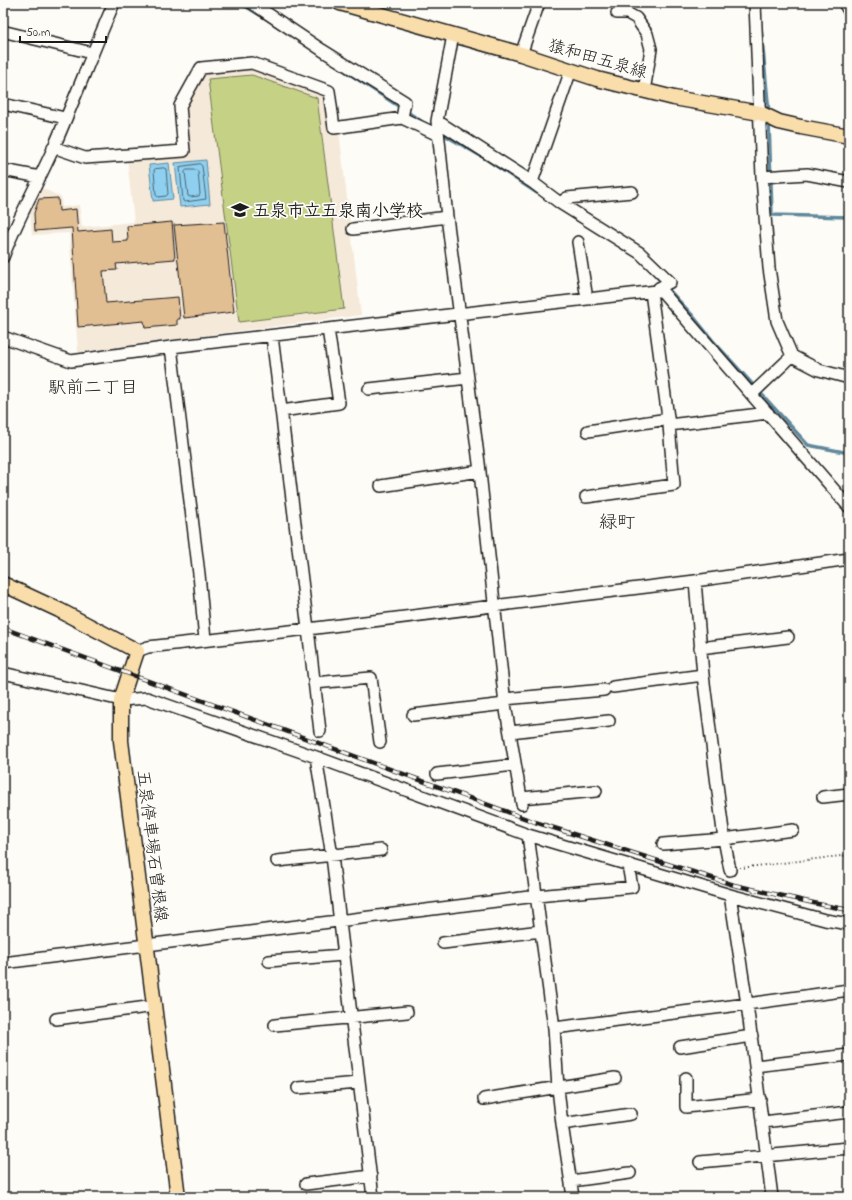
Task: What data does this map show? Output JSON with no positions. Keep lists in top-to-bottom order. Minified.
{"streets":{"main road":["猿和田五泉線","五泉停車場石曽根線"]},"districts":["駅前二丁目","緑町"],"places":{"school or university":["五泉市立五泉南小学校"]},"scale_bar":"50 m"}
